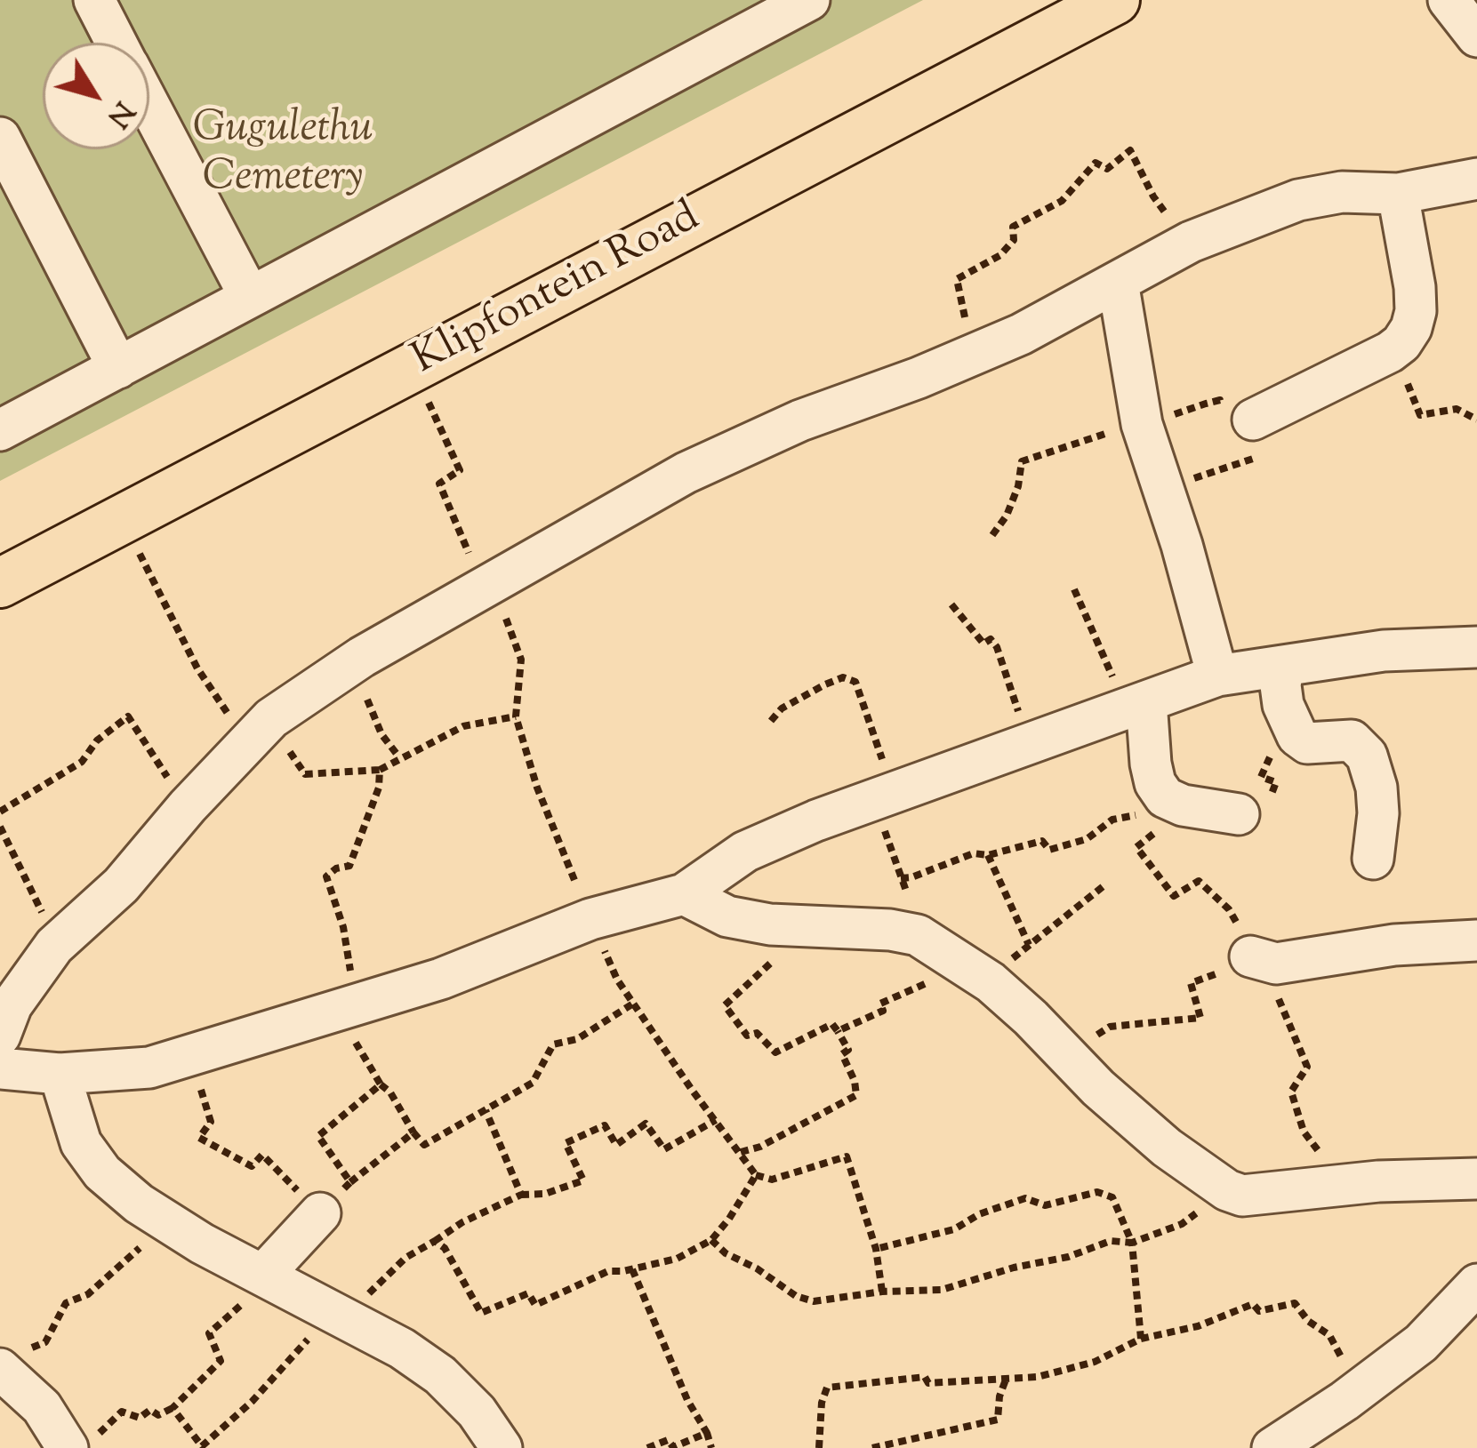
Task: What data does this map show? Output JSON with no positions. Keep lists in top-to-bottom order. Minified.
{"streets":{"main road":["Klipfontein Road"]},"parks":["Gugulethu Cemetery"],"north":"bottom right"}
